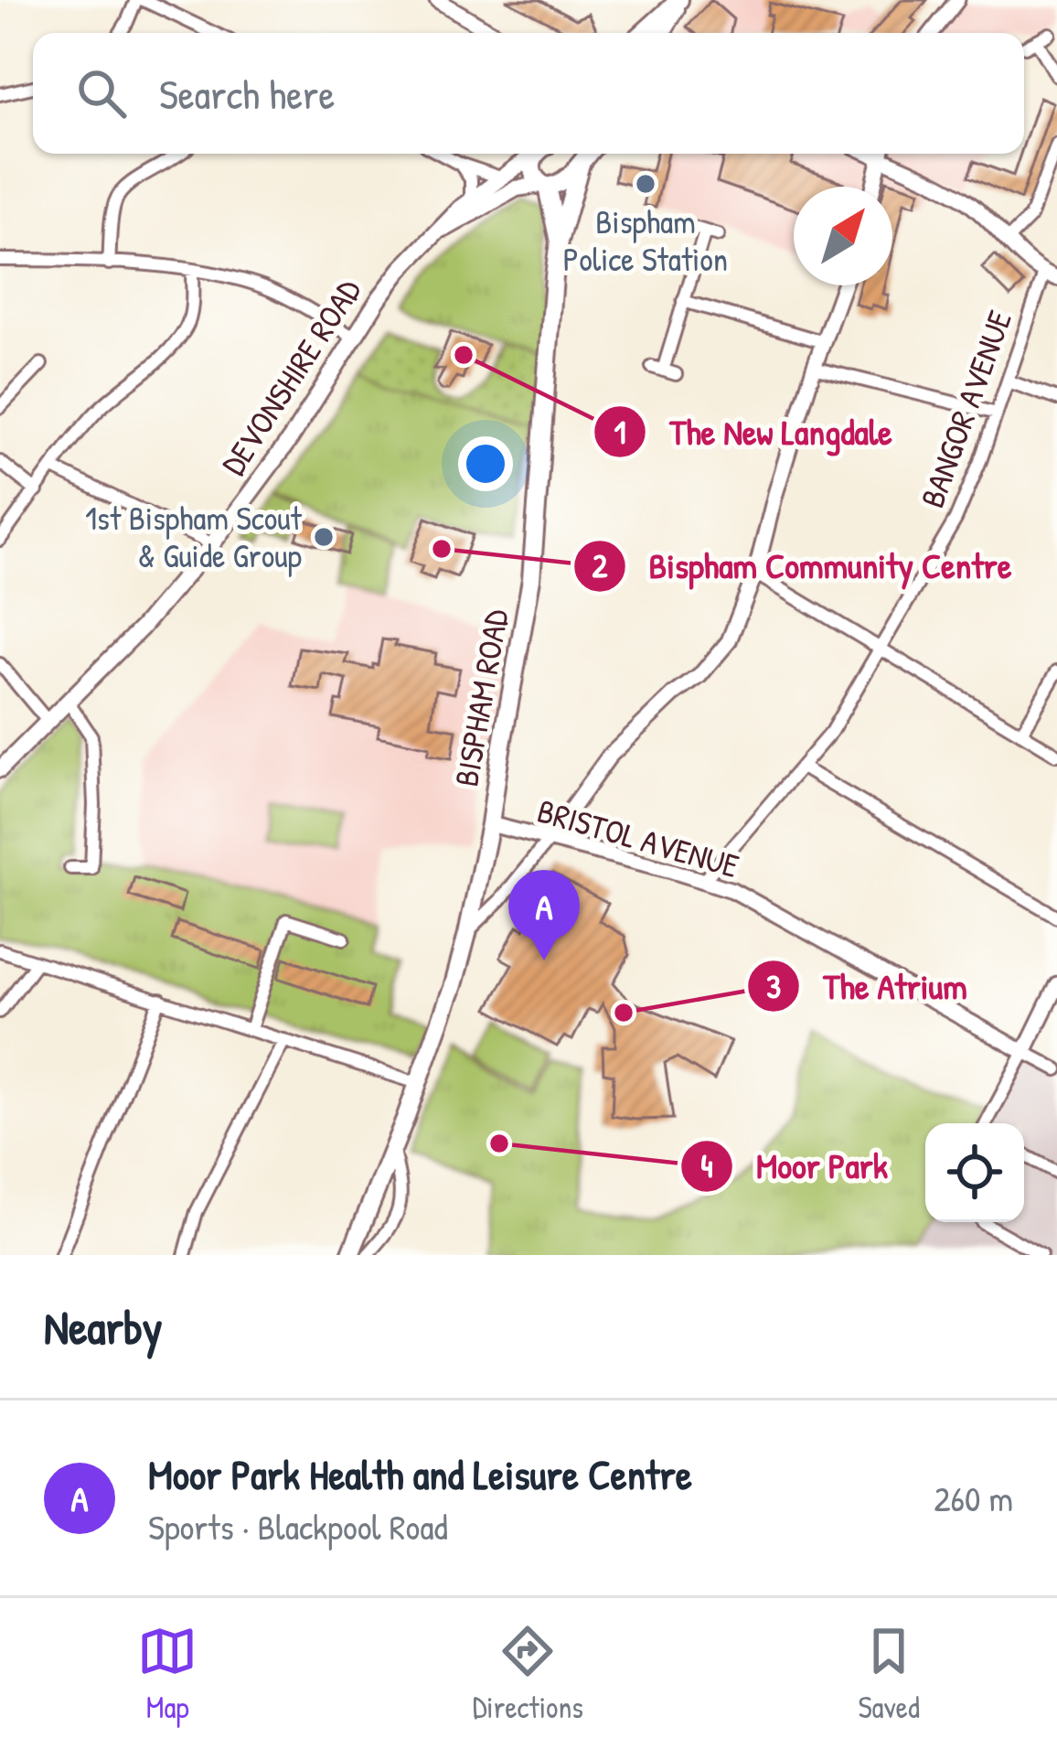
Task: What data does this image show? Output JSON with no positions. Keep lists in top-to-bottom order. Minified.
{"streets":{"main road":["DEVONSHIRE ROAD","BISPHAM ROAD"],"street":["BANGOR AVENUE","BRISTOL AVENUE"]},"crossings":[["DEVONSHIRE ROAD","BISPHAM ROAD"],["BANGOR AVENUE","BRISTOL AVENUE"],["BISPHAM ROAD","BRISTOL AVENUE"]],"places":["Bispham Police Station","The New Langdale","1st Bispham Scout & Guide Group","Bispham Community Centre","The Atrium","Moor Park"],"north":"top right","page":{"search":"Search here","pins":"A","heading":"Nearby","list":[{"mark":"A","name":"Moor Park Health and Leisure Centre","note":"Sports · Blackpool Road","value":"260 m"}],"nav":["Map","Directions","Saved"]}}
